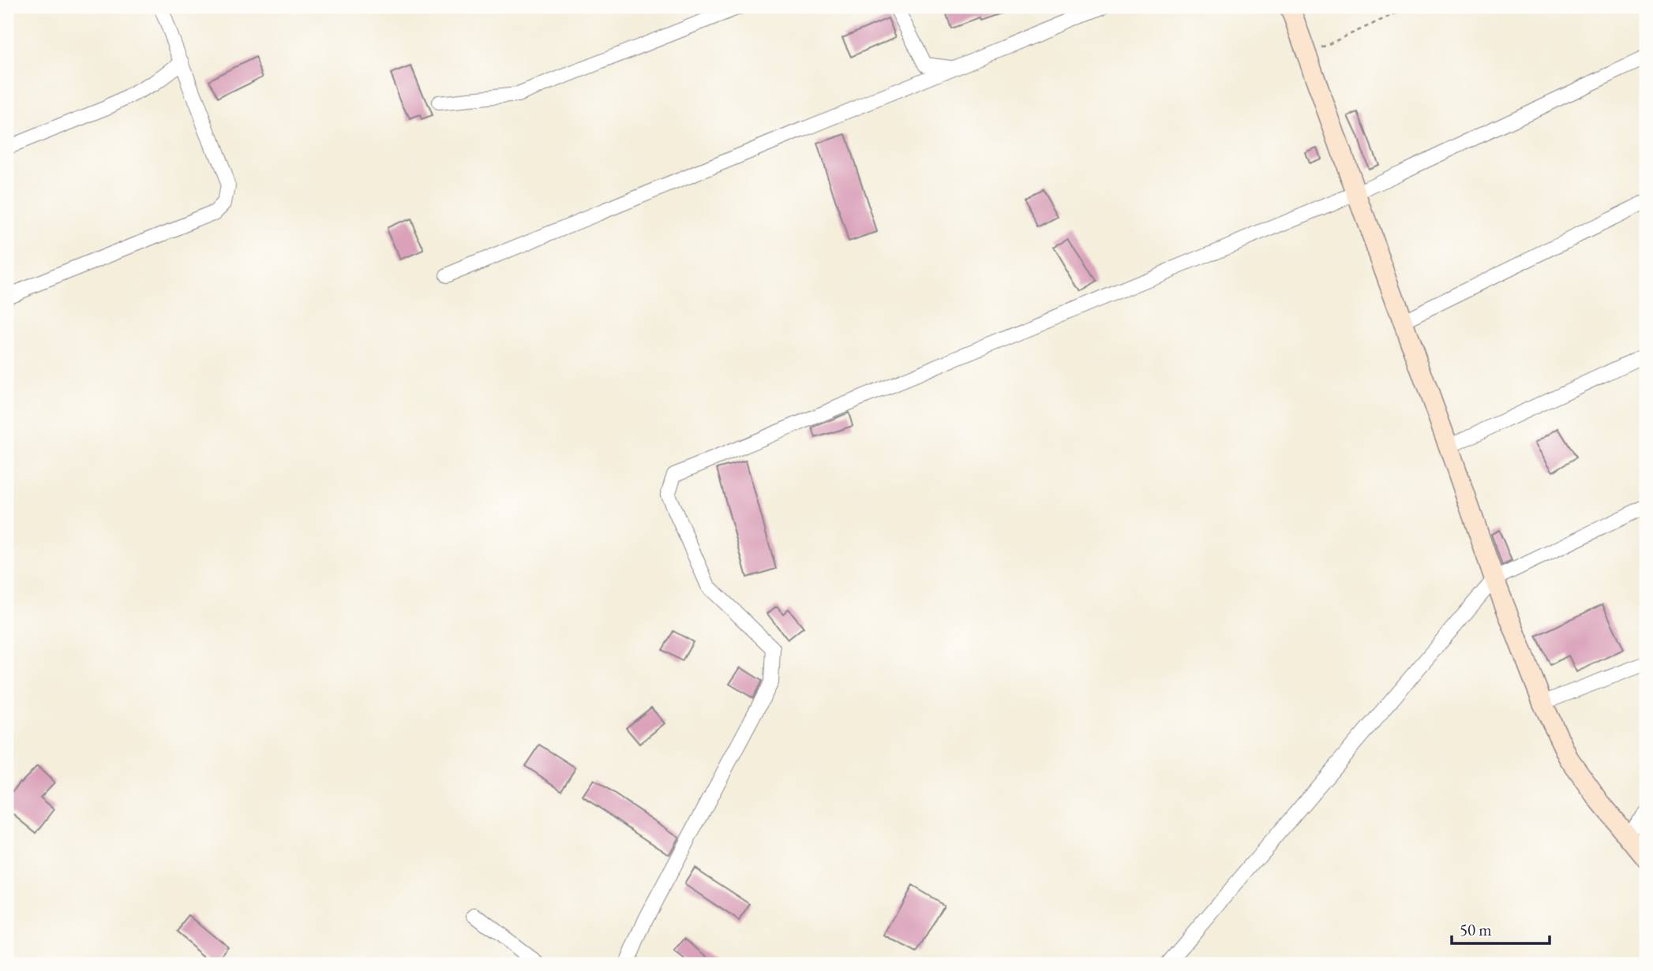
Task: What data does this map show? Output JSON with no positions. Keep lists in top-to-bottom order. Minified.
{"scale_bar":"50 m"}
